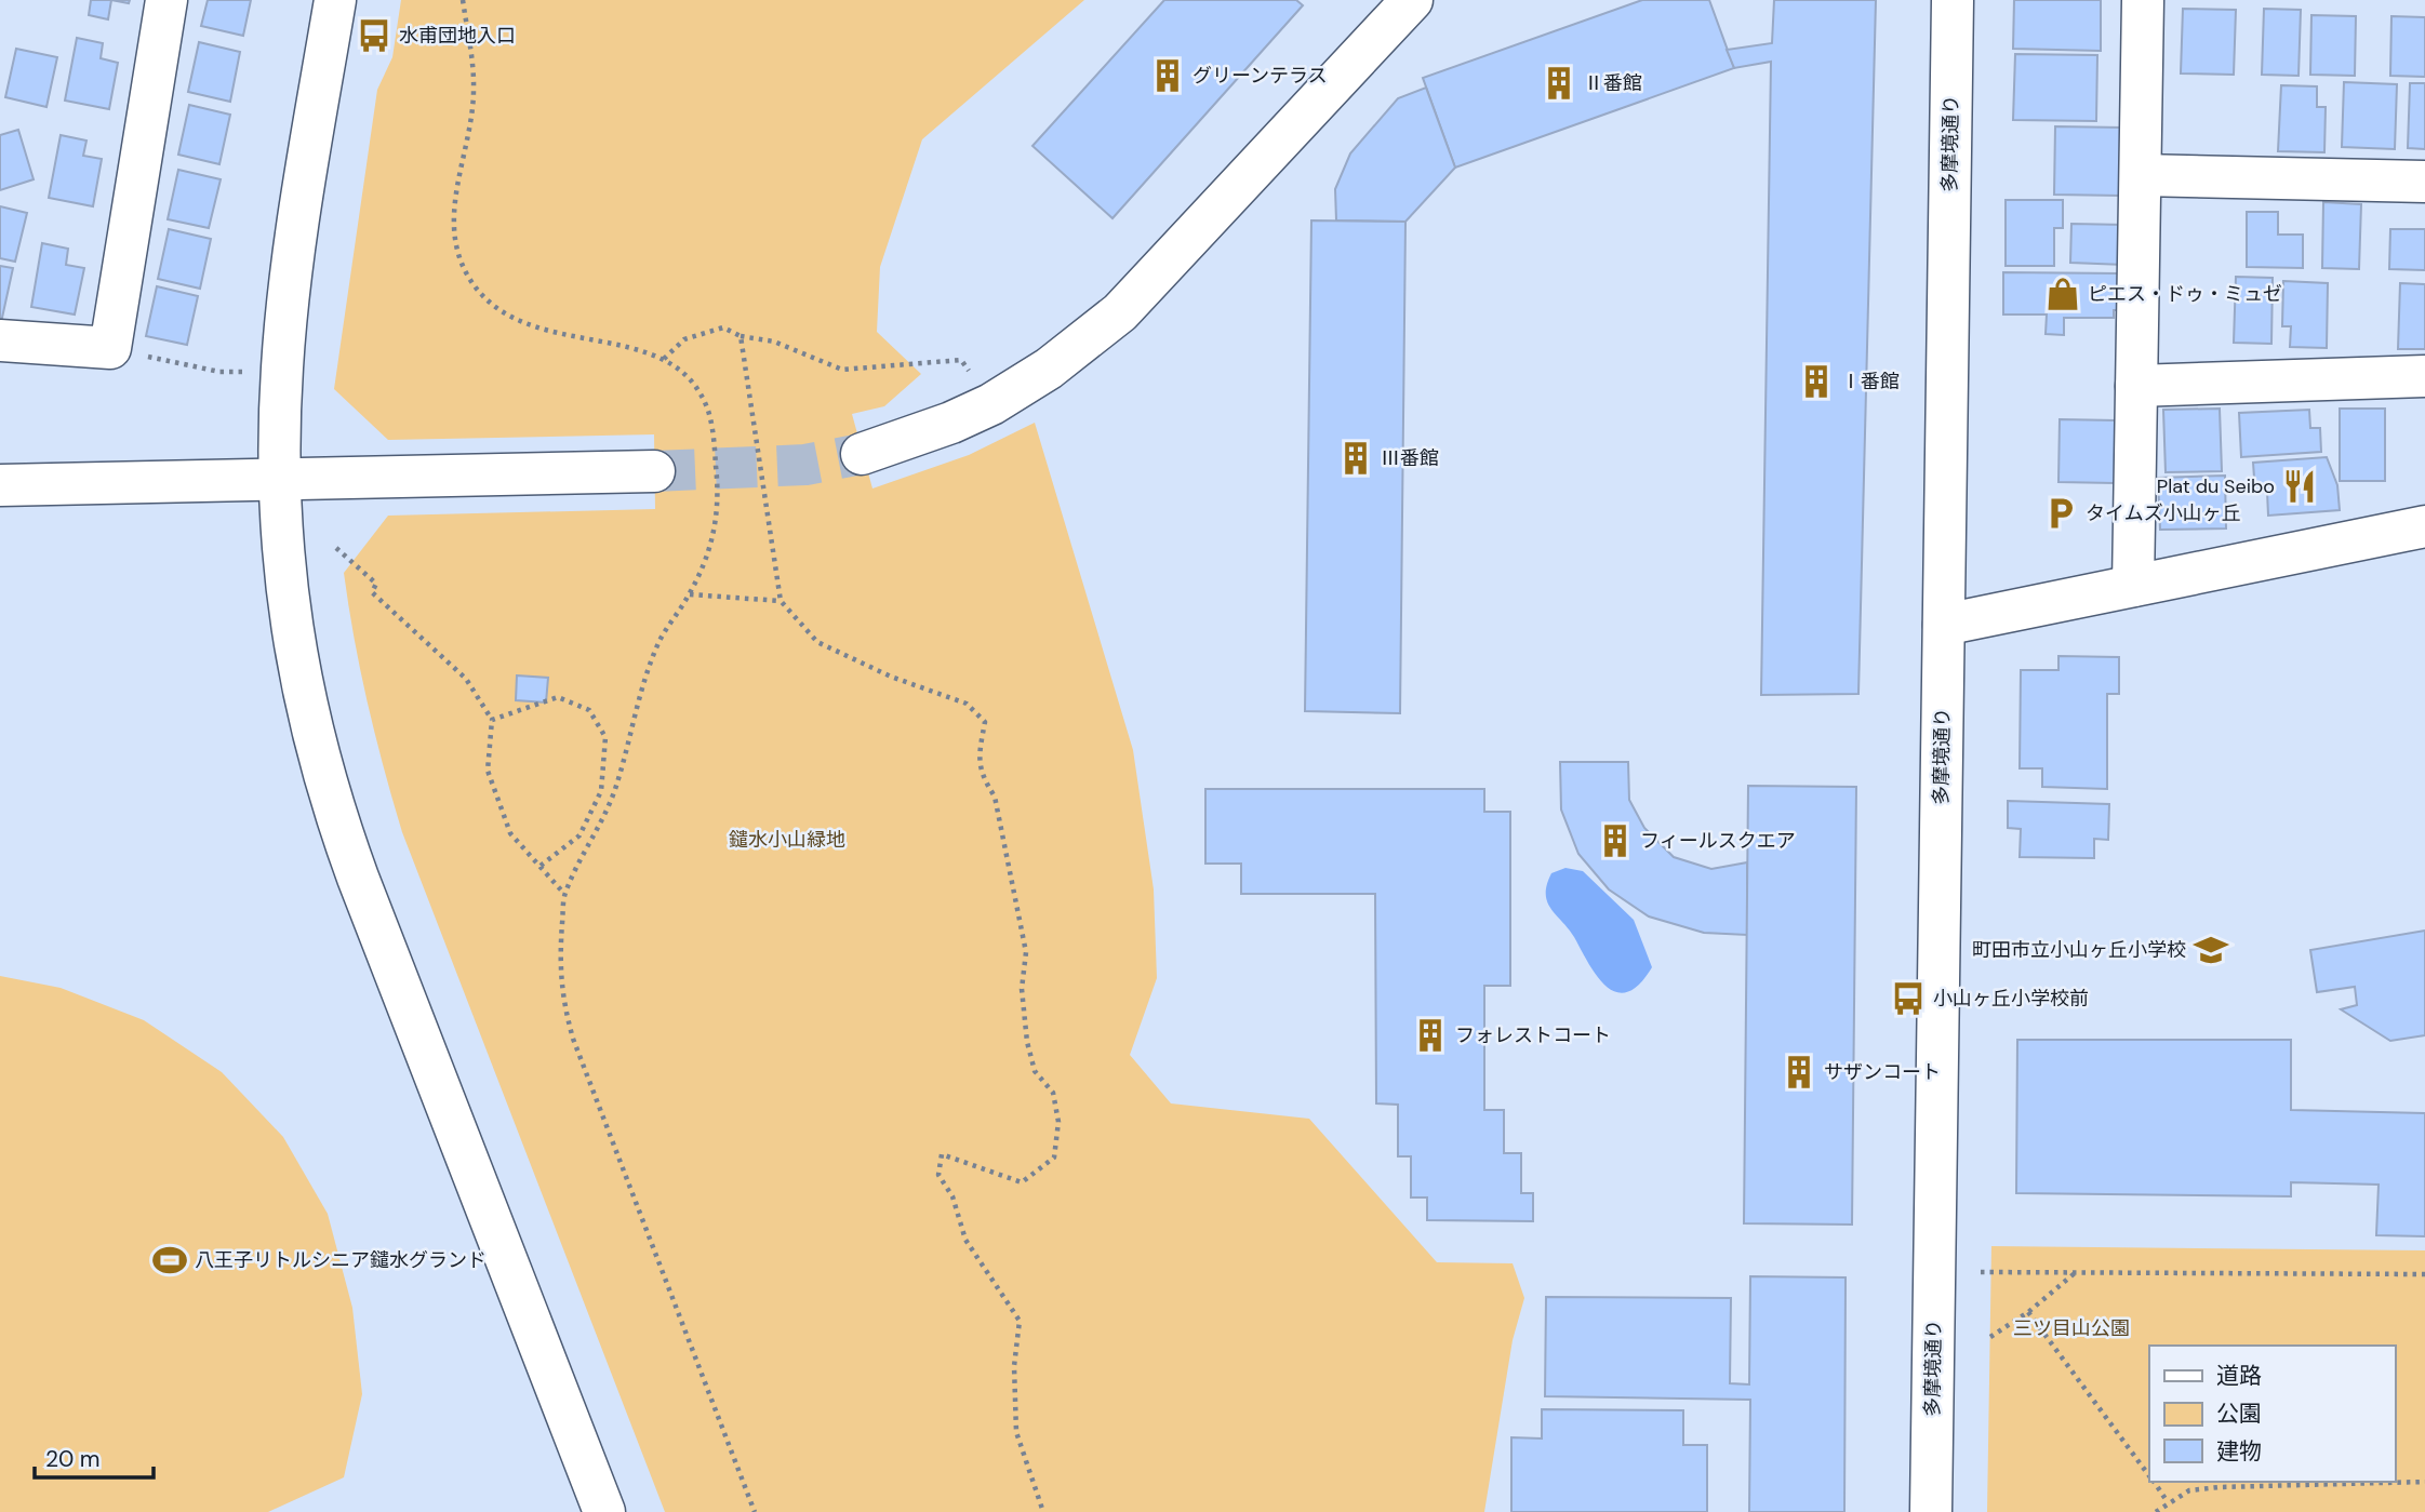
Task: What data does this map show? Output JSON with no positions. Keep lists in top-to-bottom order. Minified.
{"streets":{"street":["多摩境通り"]},"parks":["鑓水小山緑地","三ツ目山公園"],"places":{"bus stop":["水甫団地入口","小山ヶ丘小学校前"],"building":["グリーンテラス","Ⅱ番館","Ⅰ番館","Ⅲ番館","フィールスクエア","フォレストコート","サザンコート"],"shop":["ピエス・ドゥ・ミュゼ"],"restaurant":["Plat du Seibo"],"parking":["タイムズ小山ヶ丘"],"school or university":["町田市立小山ヶ丘小学校"],"sports":["八王子リトルシニア鑓水グランド"]},"legend":["道路","公園","建物"],"scale_bar":"20 m"}
